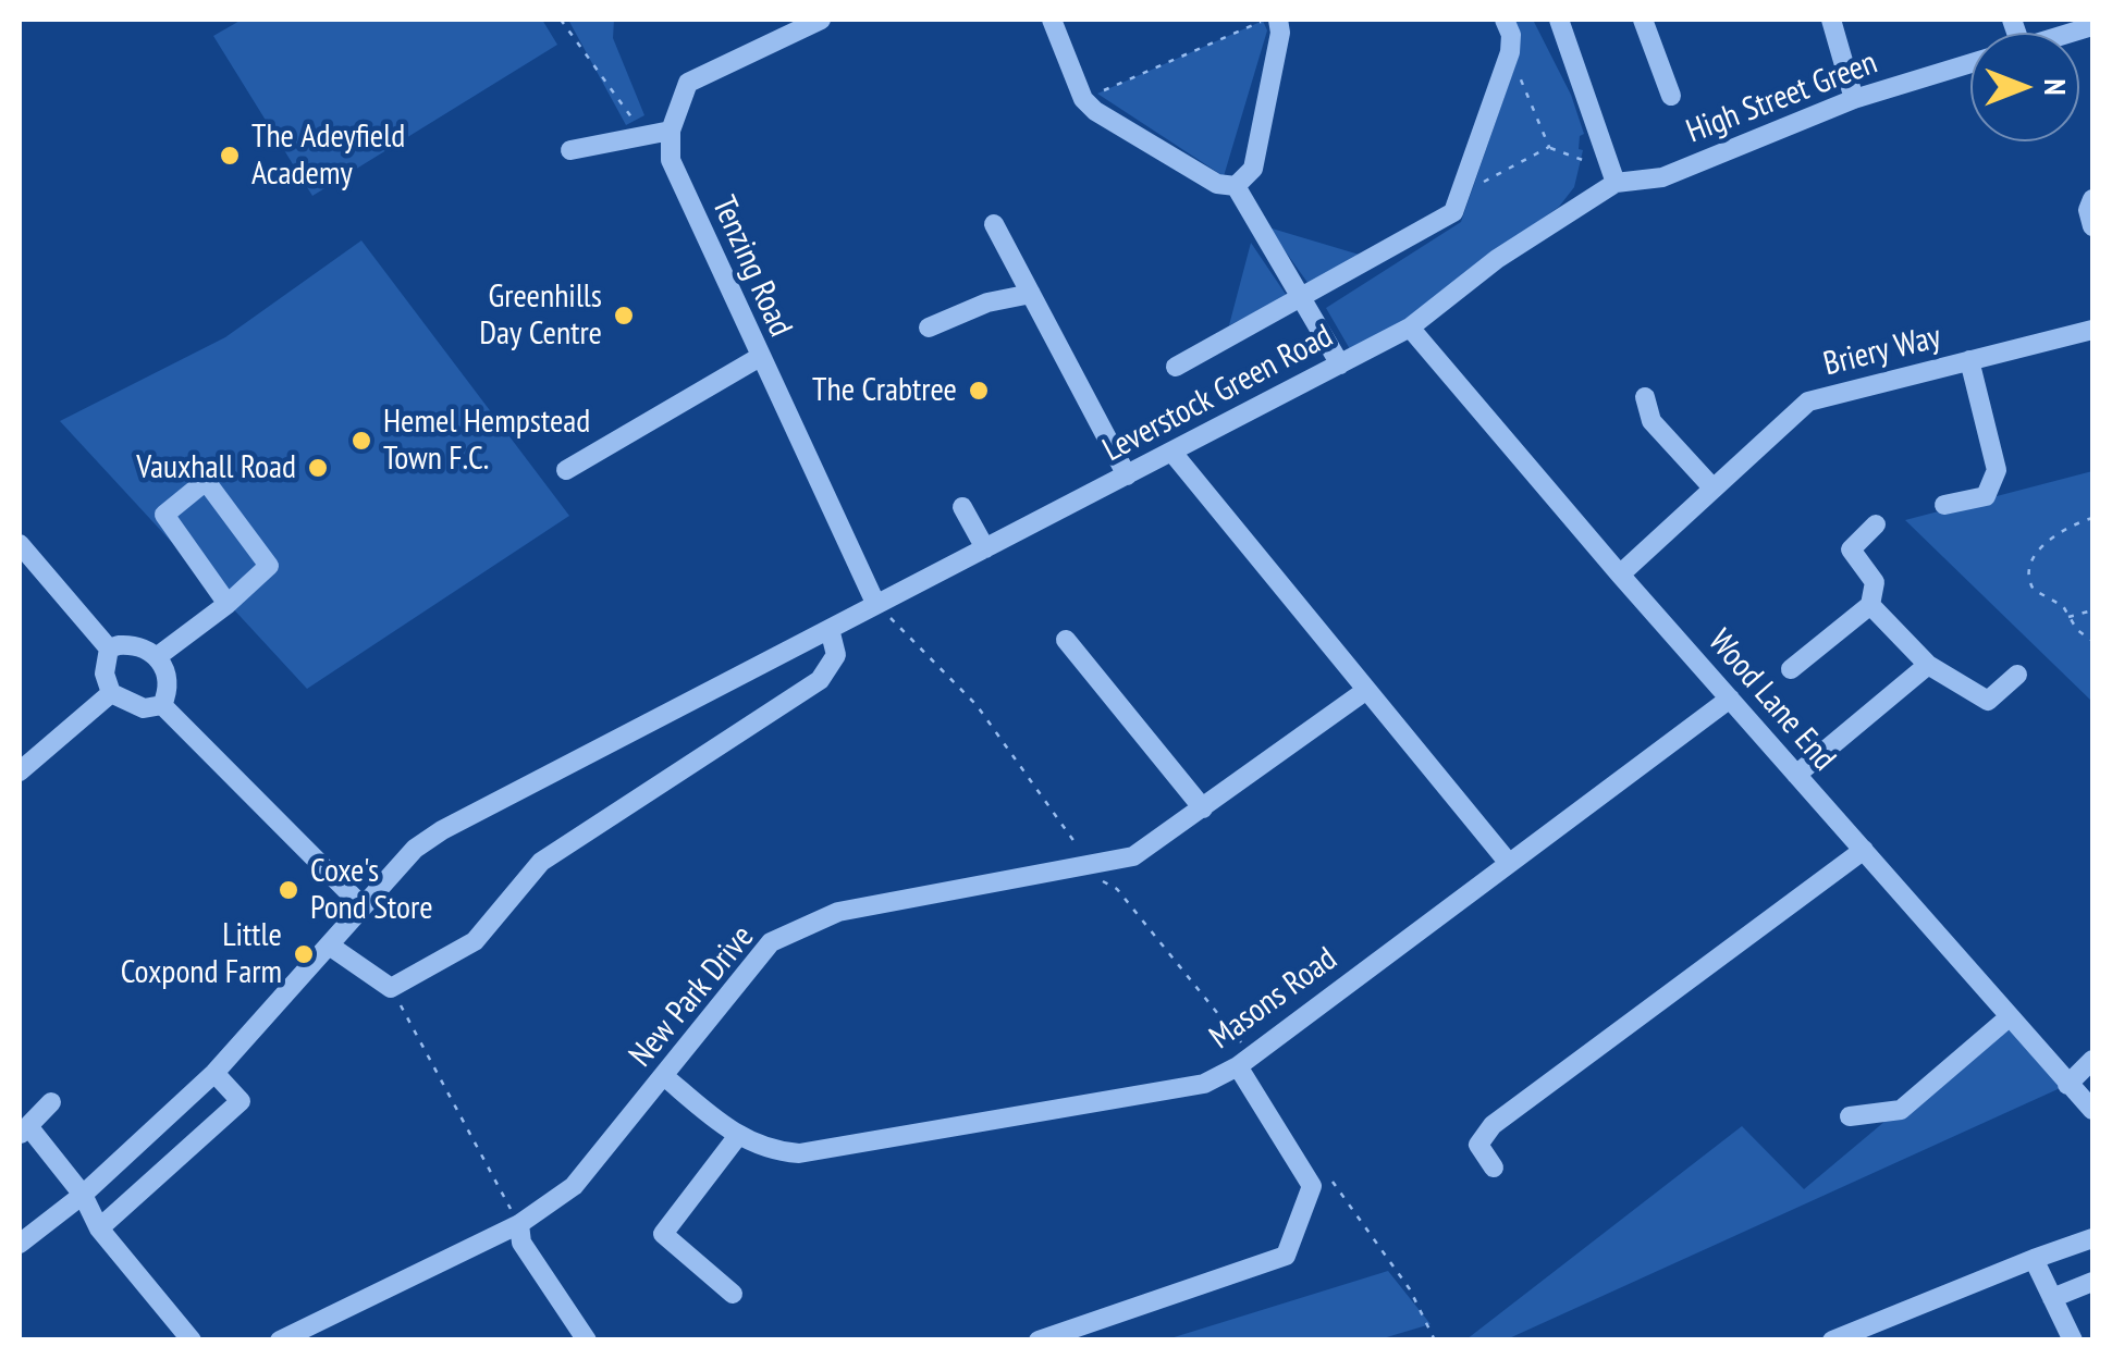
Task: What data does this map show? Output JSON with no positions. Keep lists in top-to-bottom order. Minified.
{"streets":{"street":["High Street Green","Tenzing Road","Briery Way","Leverstock Green Road","Wood Lane End","New Park Drive","Masons Road"]},"crossings":[["High Street Green","Leverstock Green Road"],["Tenzing Road","Leverstock Green Road"],["Briery Way","Wood Lane End"],["Leverstock Green Road","Wood Lane End"],["Wood Lane End","Masons Road"],["New Park Drive","Masons Road"]],"places":["The Adeyfield Academy","Greenhills Day Centre","The Crabtree","Hemel Hempstead Town F.C.","Vauxhall Road","Coxe's Pond Store","Little Coxpond Farm"],"north":"right"}
